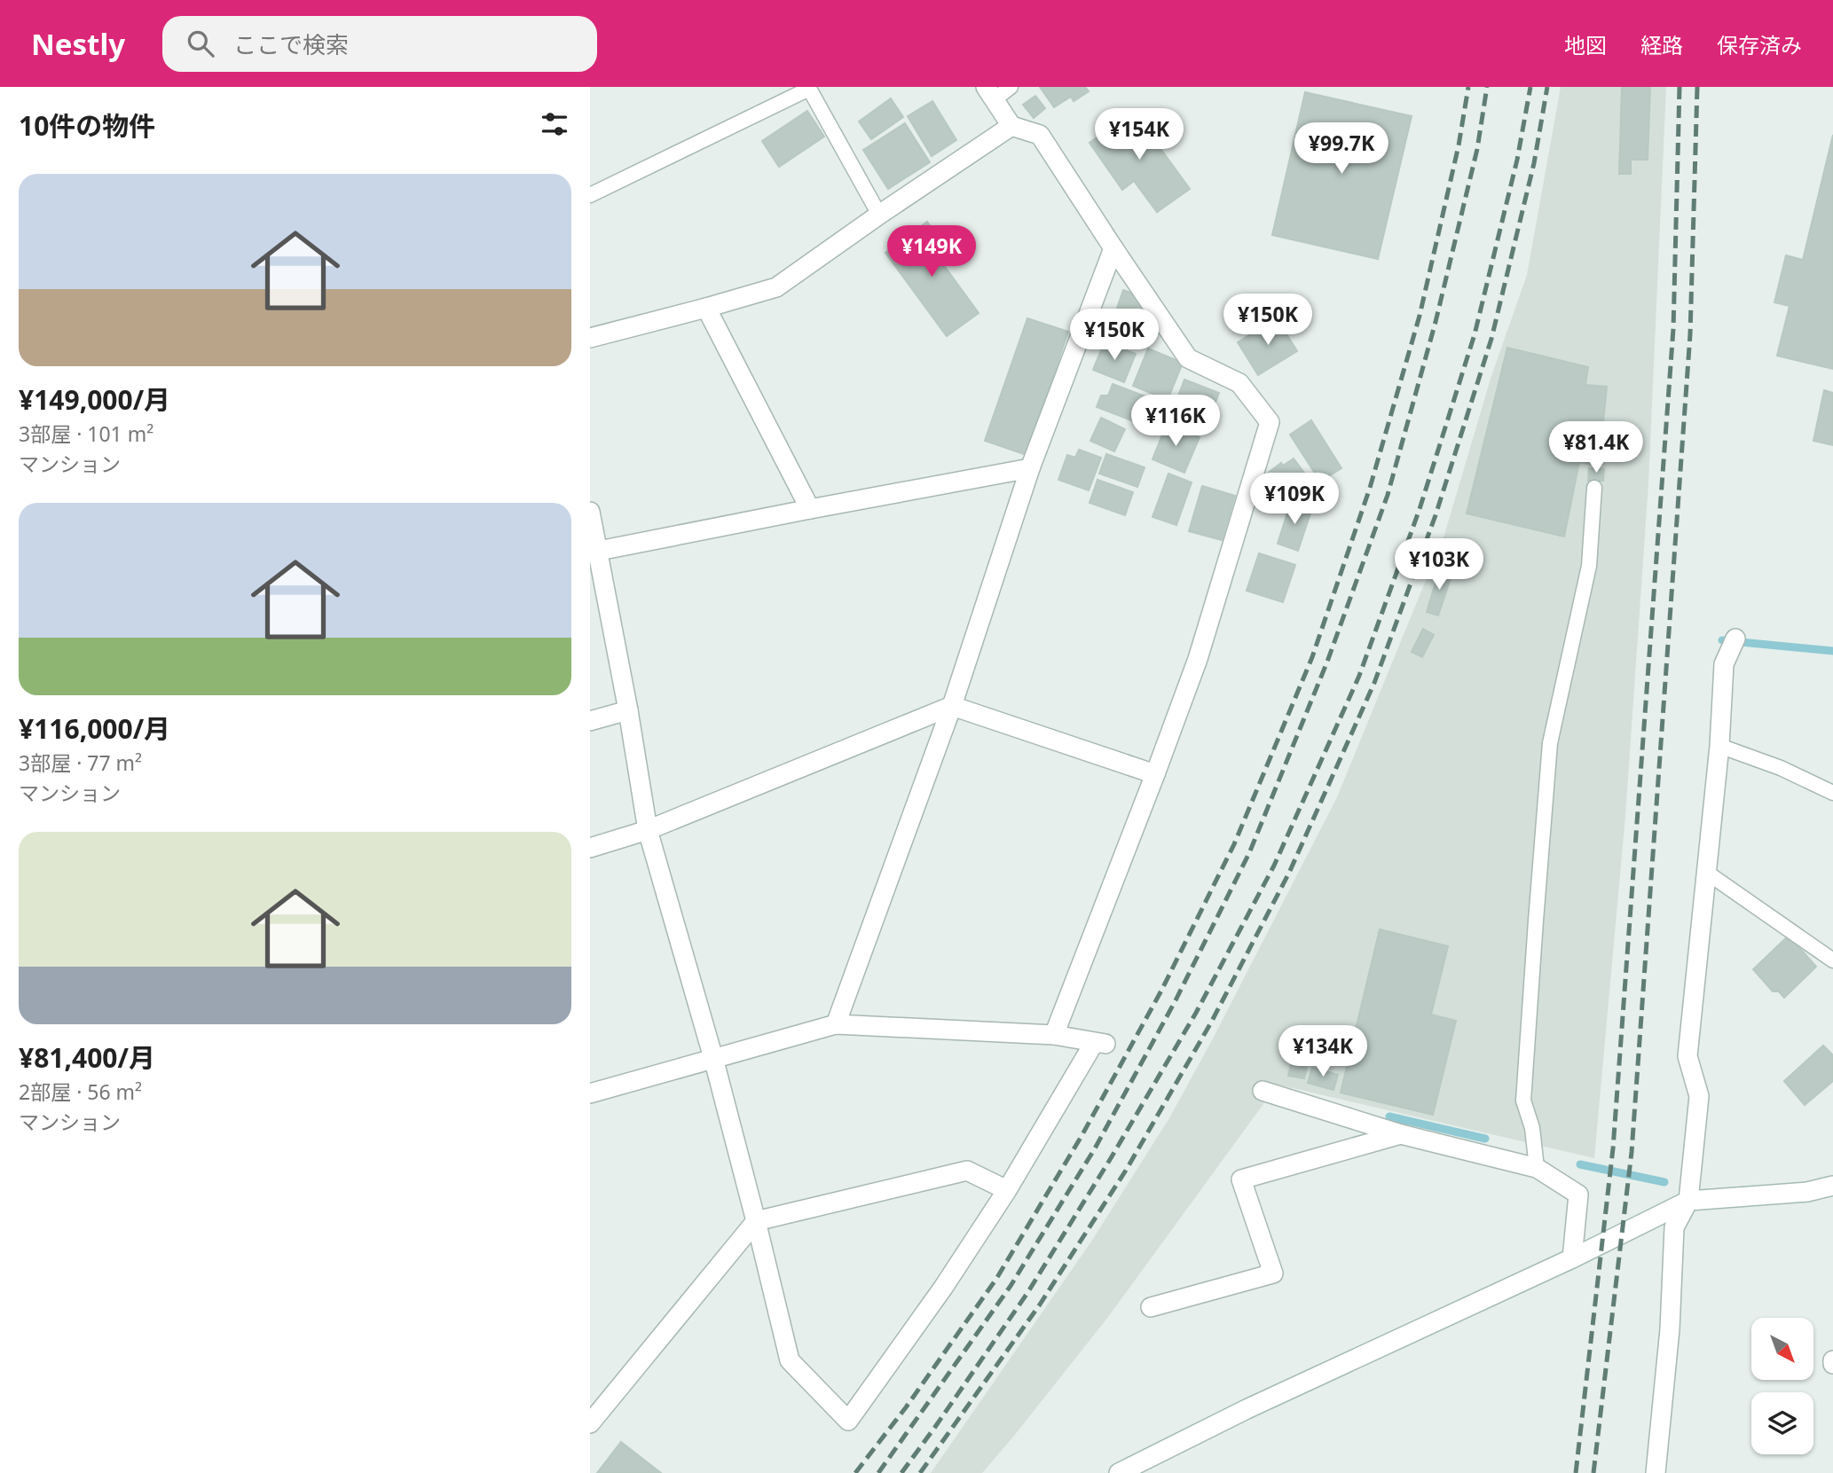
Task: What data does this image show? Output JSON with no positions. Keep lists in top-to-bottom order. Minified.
{"north":"bottom right","page":{"header":"Nestly","search":"ここで検索","nav":["地図","経路","保存済み"],"heading":"10件の物件","price":["¥154K","¥99.7K","¥149K","¥150K","¥150K","¥116K","¥81.4K","¥109K","¥103K","¥134K"],"list":[{"name":"¥149,000/月","note":"3部屋 · 101 m² · マンション"},{"name":"¥116,000/月","note":"3部屋 · 77 m² · マンション"},{"name":"¥81,400/月","note":"2部屋 · 56 m² · マンション"}]}}
